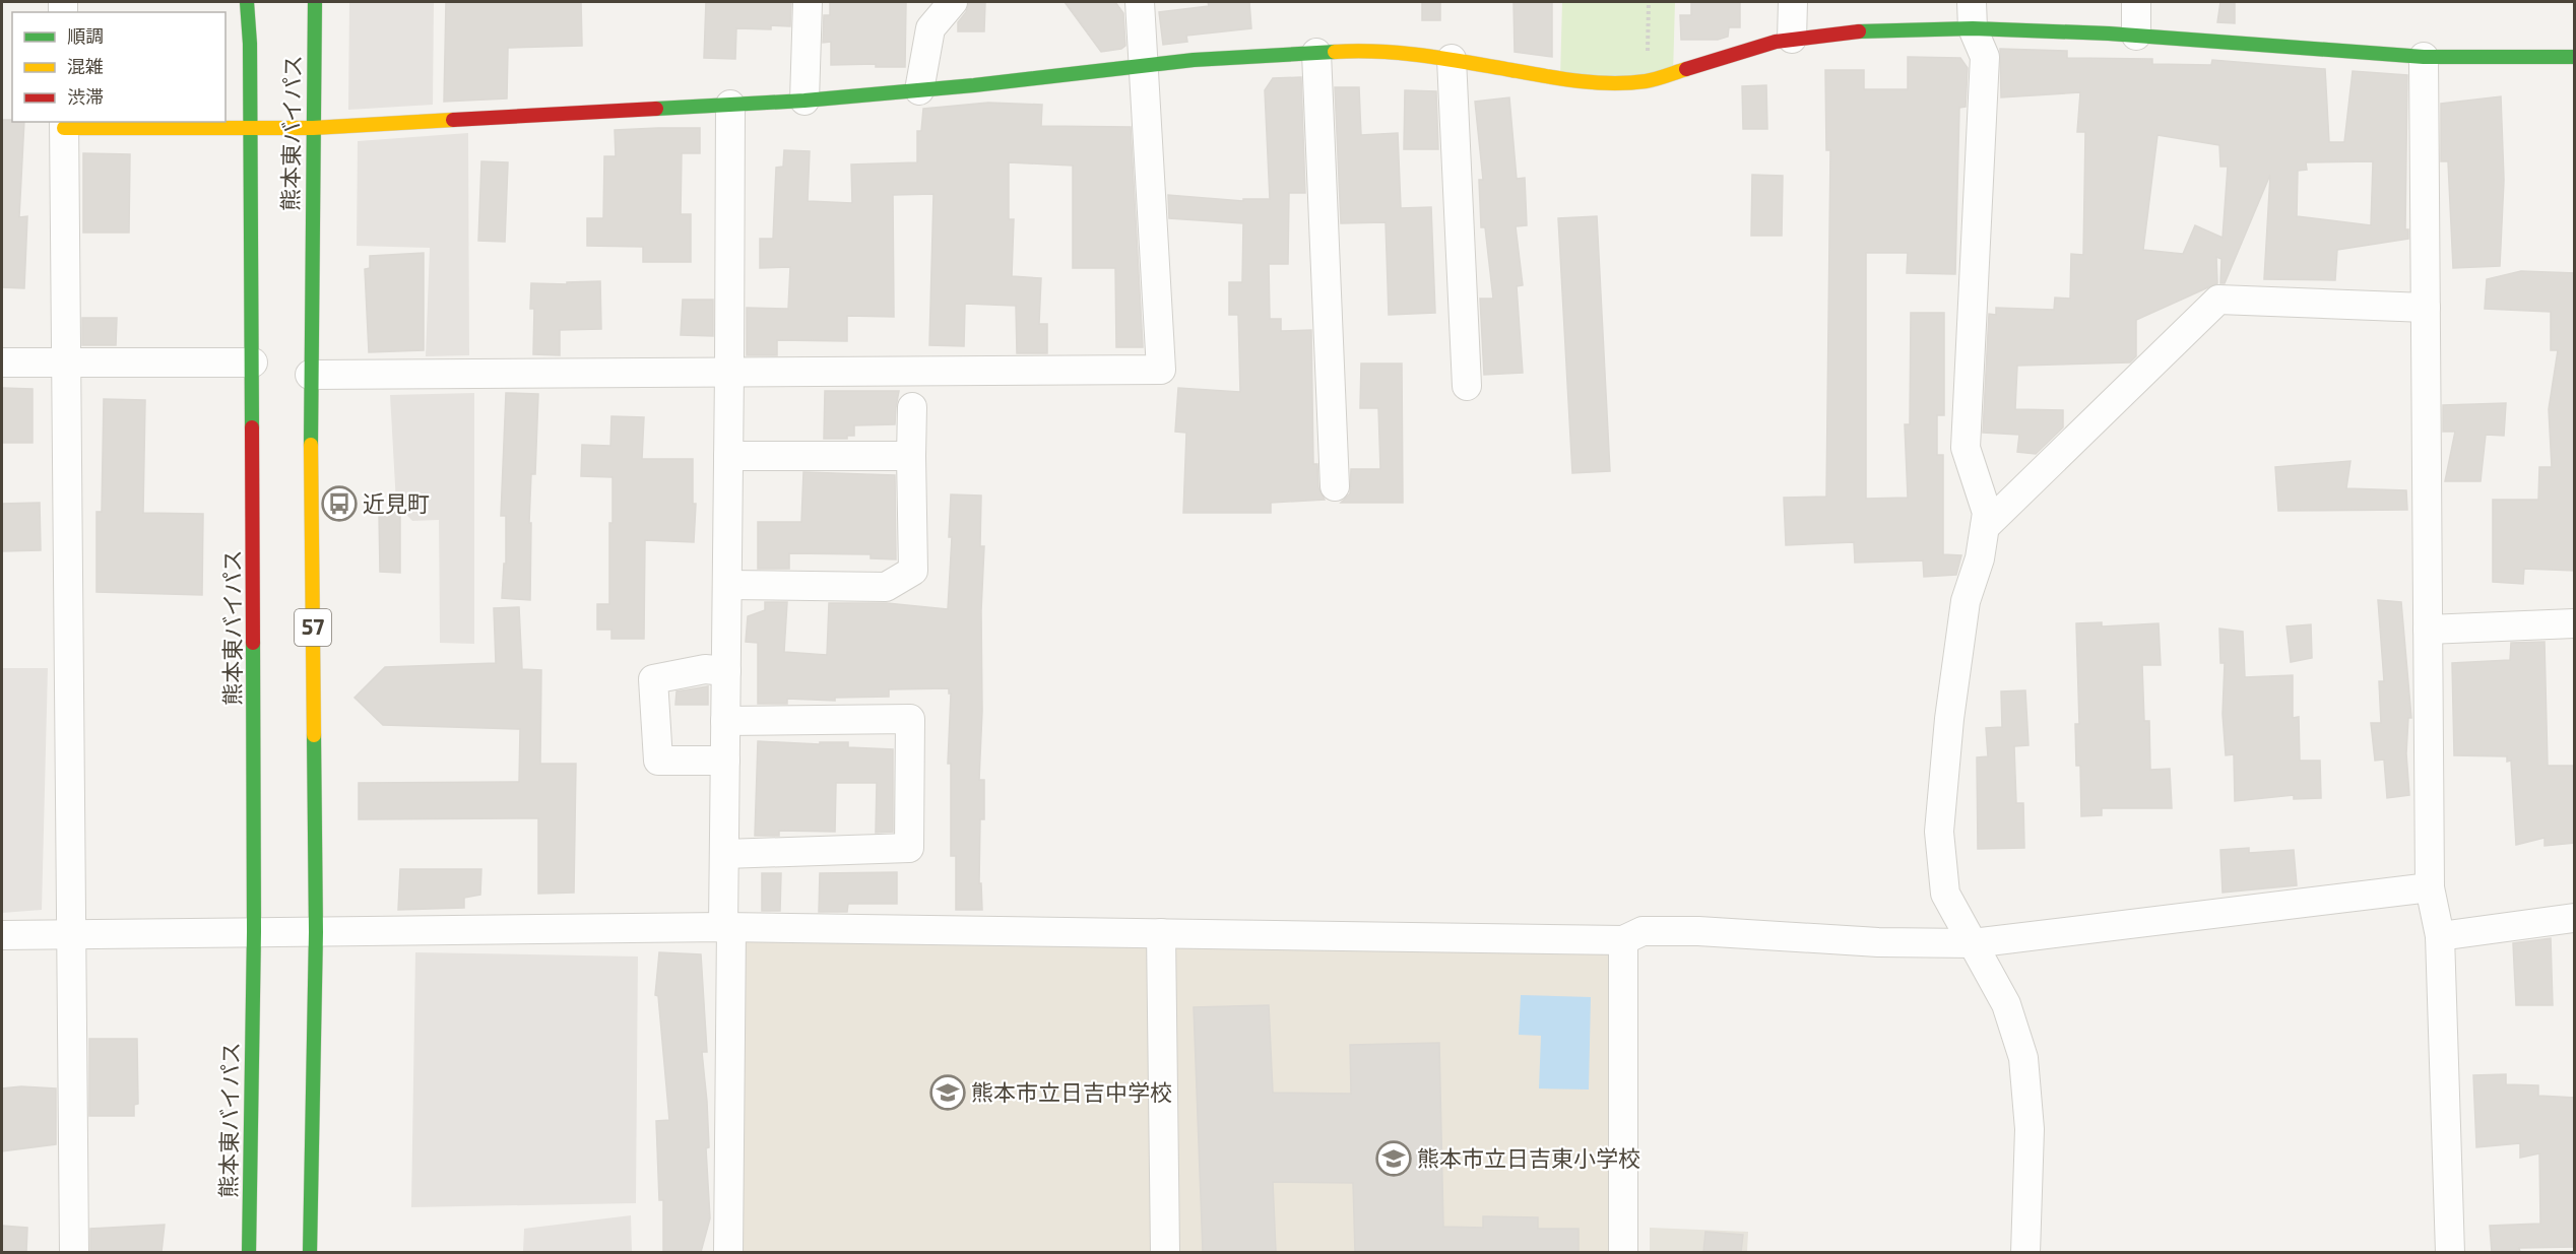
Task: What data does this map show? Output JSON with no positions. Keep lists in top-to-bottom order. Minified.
{"streets":{"main road":["熊本東バイパス","57"]},"places":{"bus stop":["近見町"],"school or university":["熊本市立日吉中学校","熊本市立日吉東小学校"]},"legend":["順調","混雑","渋滞"]}
